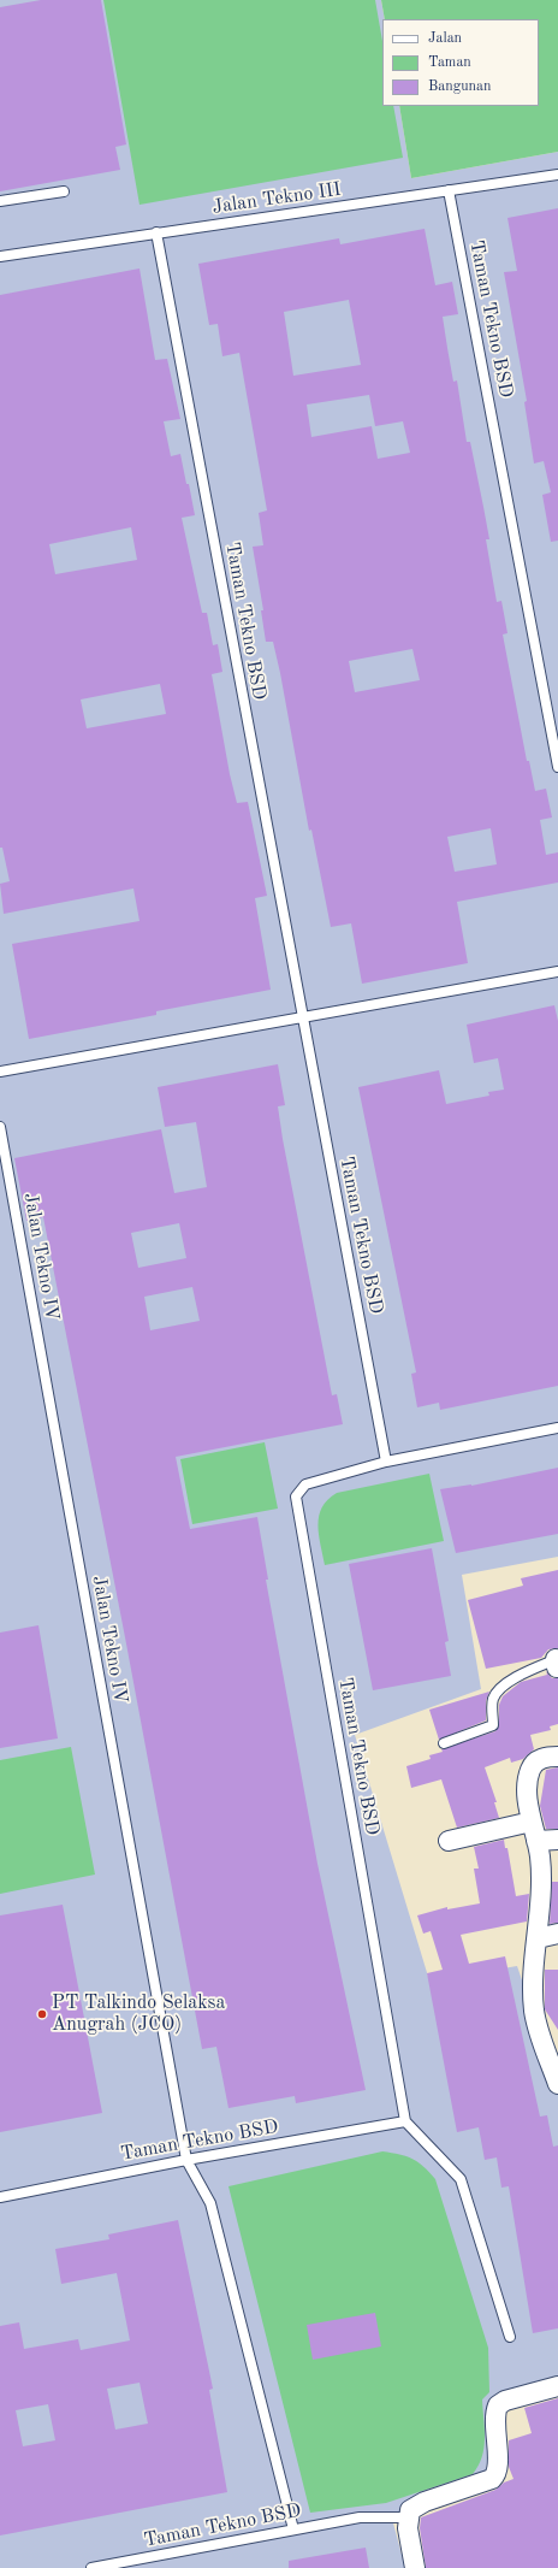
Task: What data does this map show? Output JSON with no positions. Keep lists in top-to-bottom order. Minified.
{"streets":{"lane":["Jalan Tekno III","Taman Tekno BSD","Jalan Tekno IV"]},"crossings":[["Jalan Tekno III","Taman Tekno BSD"],["Taman Tekno BSD","Jalan Tekno IV"]],"places":["PT Talkindo Selaksa Anugrah (JCO)"],"legend":["Jalan","Taman","Bangunan"]}
